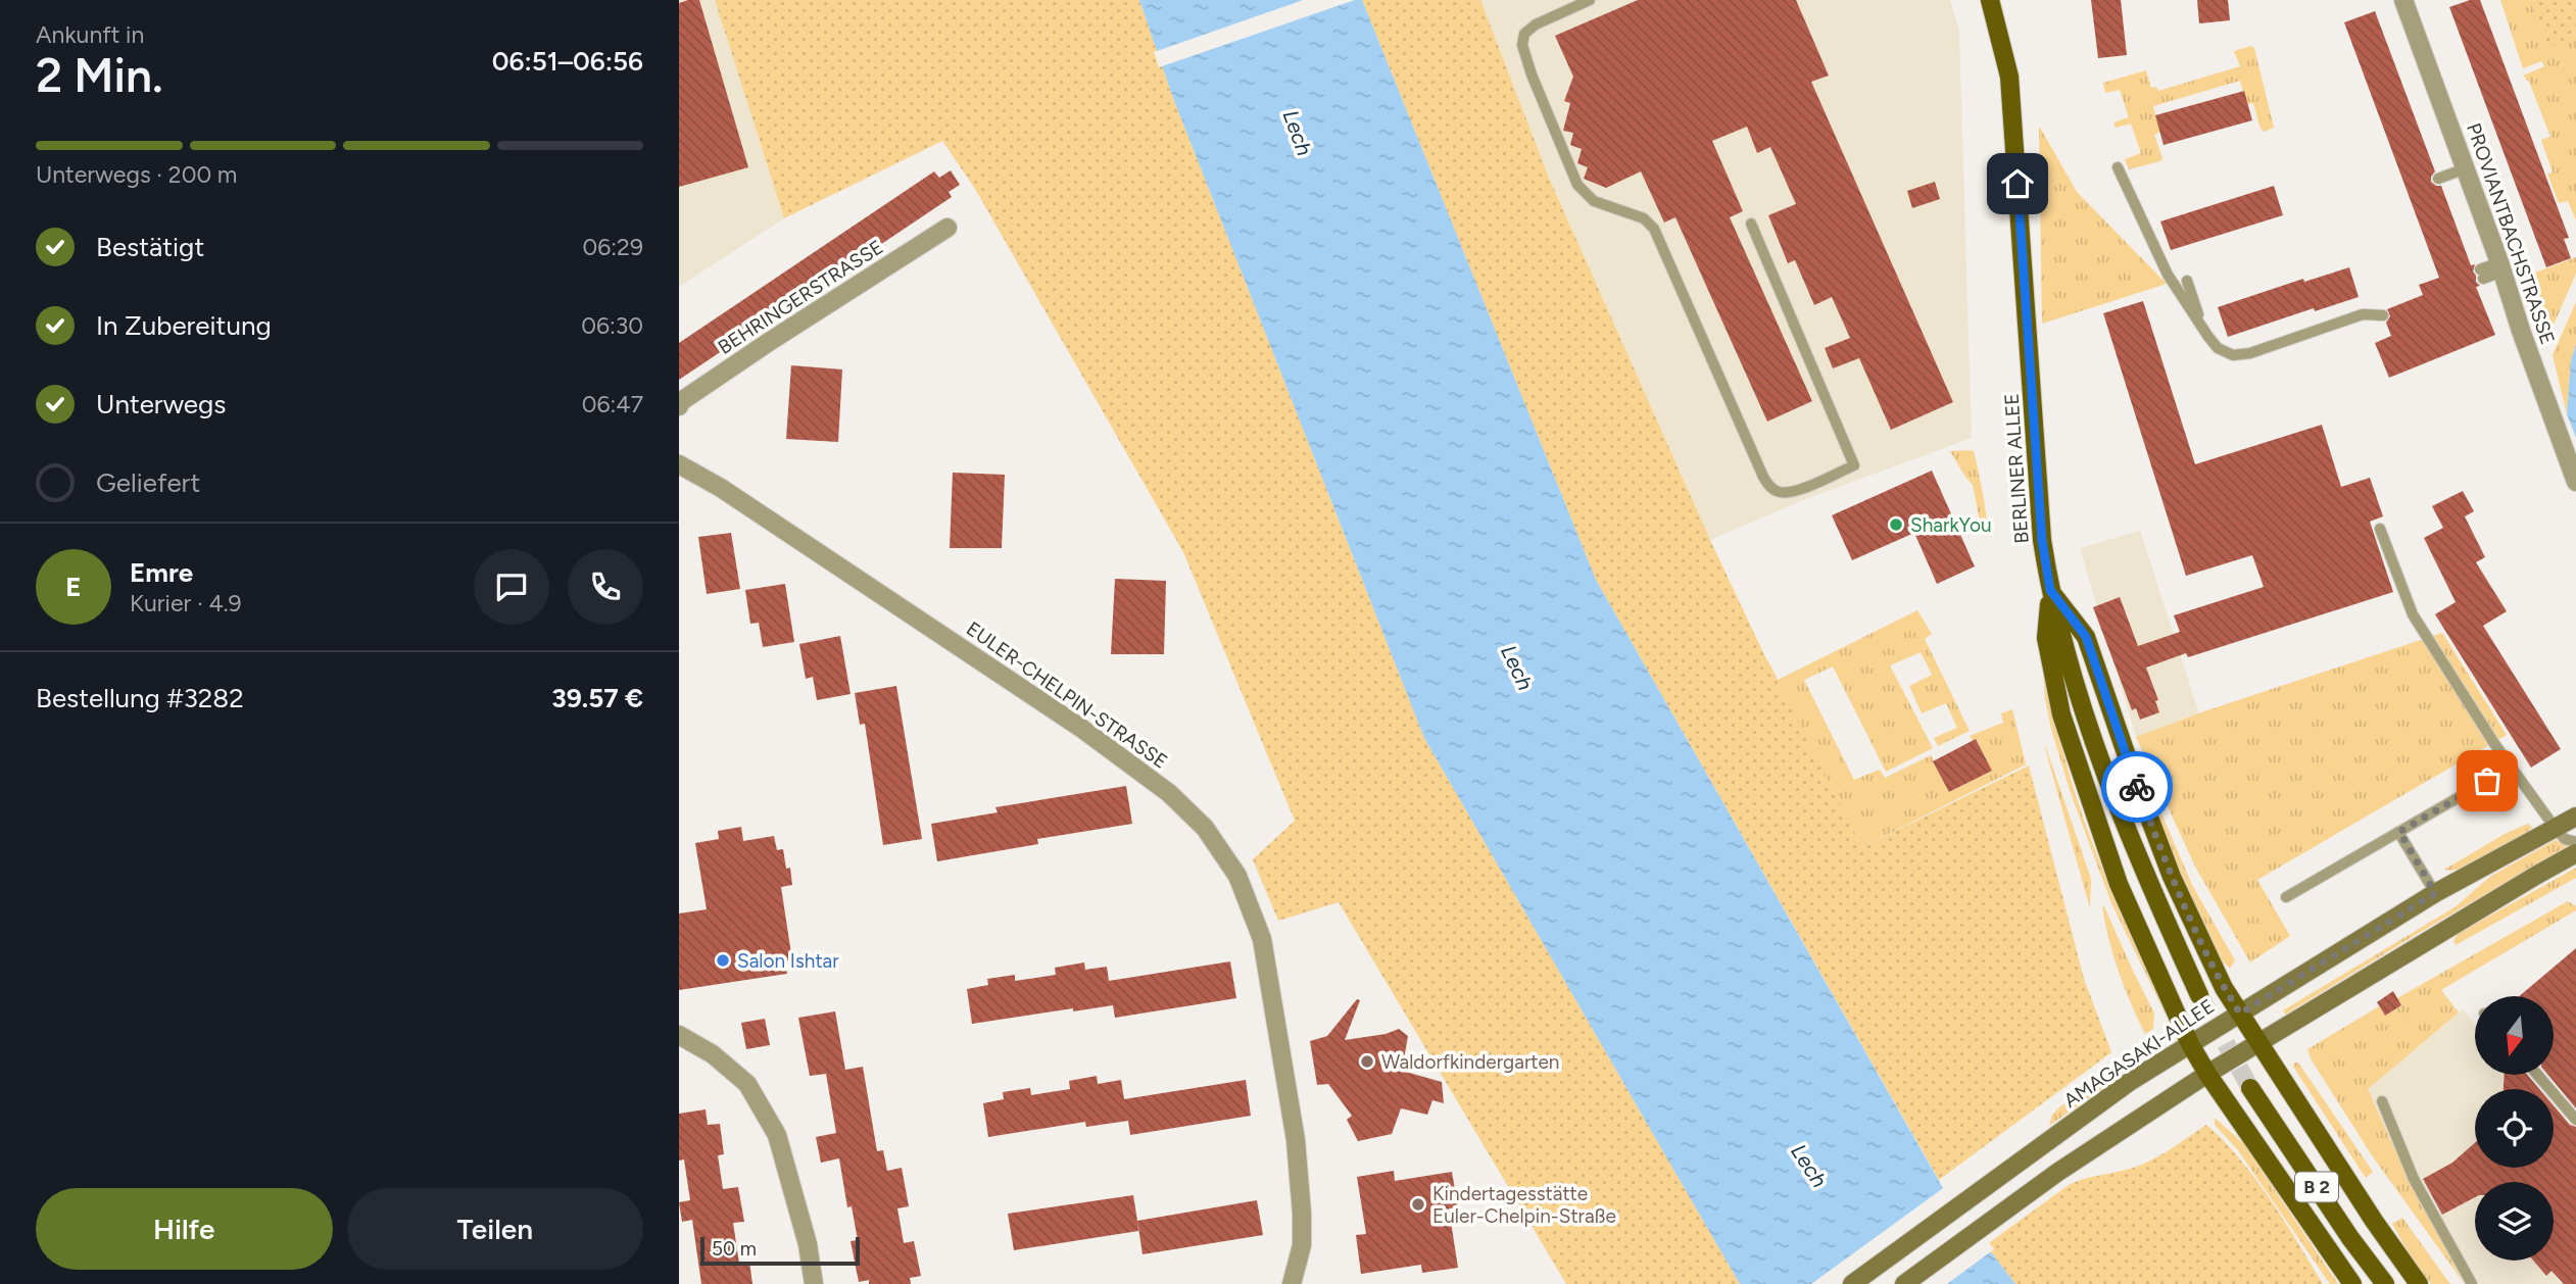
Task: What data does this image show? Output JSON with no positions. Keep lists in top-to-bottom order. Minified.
{"streets":{"main road":["BERLINER ALLEE","AMAGASAKI-ALLEE","B 2"],"street":["PROVIANTBACHSTRASSE","BEHRINGERSTRASSE","EULER-CHELPIN-STRASSE"]},"water":["Lech"],"places":["SharkYou","Salon Ishtar","Waldorfkindergarten","Kindertagesstätte Euler-Chelpin-Straße"],"scale_bar":"50 m","north":"bottom","page":{"heading":["2 Min.","Ankunft in","06:51–06:56"],"panel":["Emre","Kurier · 4.9","Bestellung #3282","39.57 €"],"bar":"Unterwegs · 200 m","list":[["Bestätigt","06:29"],["In Zubereitung","06:30"],["Unterwegs","06:47"],"Geliefert"],"round":"E","buttons":["Hilfe","Teilen"],"scale":"50 m"}}
